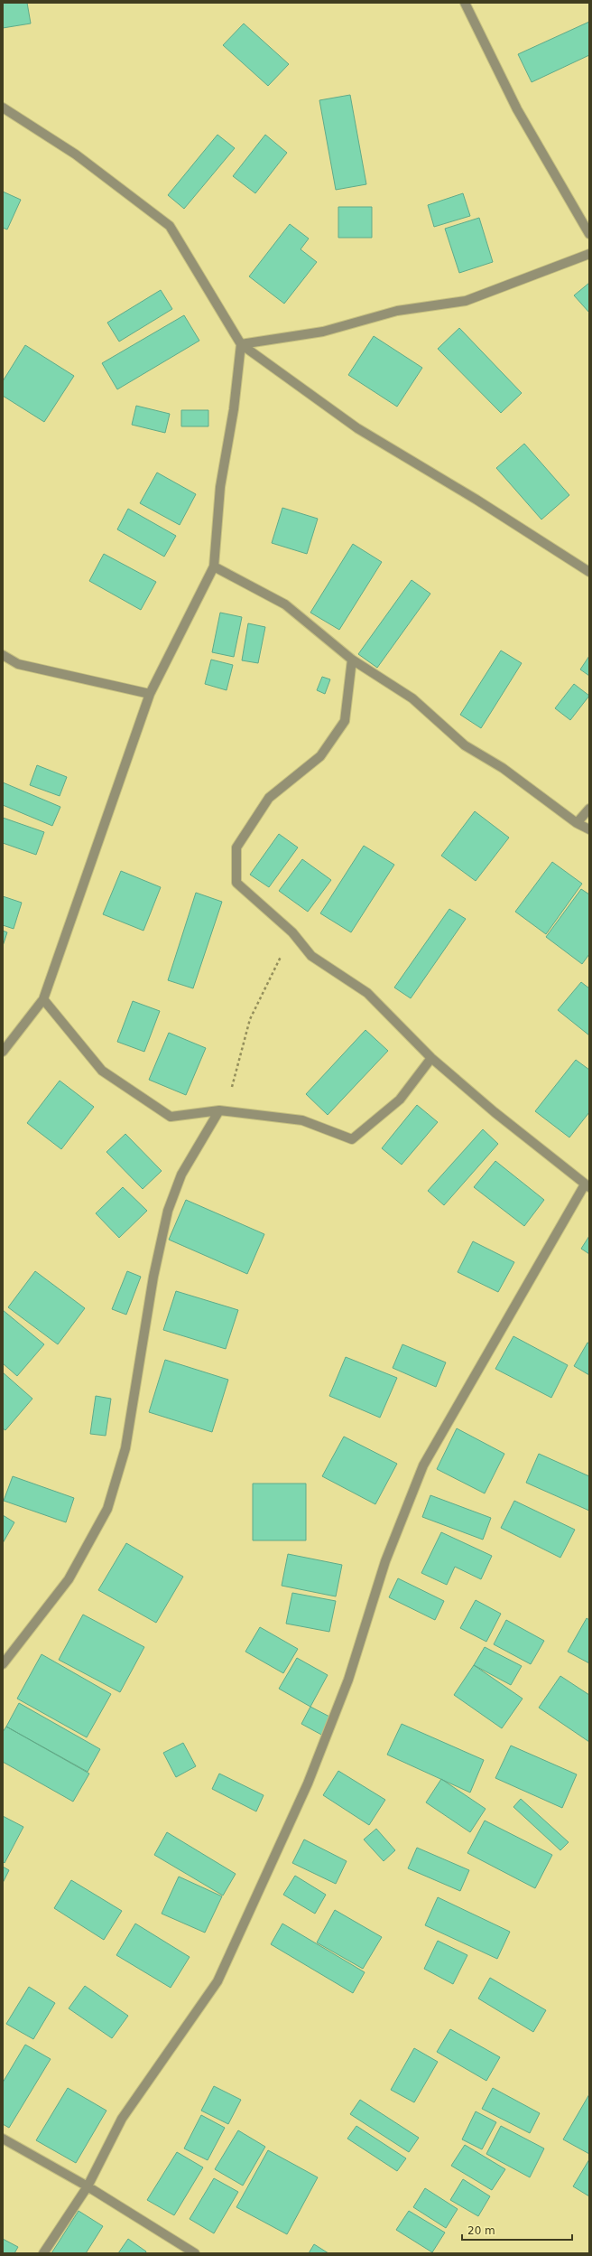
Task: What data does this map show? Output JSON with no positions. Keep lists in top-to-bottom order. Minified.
{"scale_bar":"20 m"}
